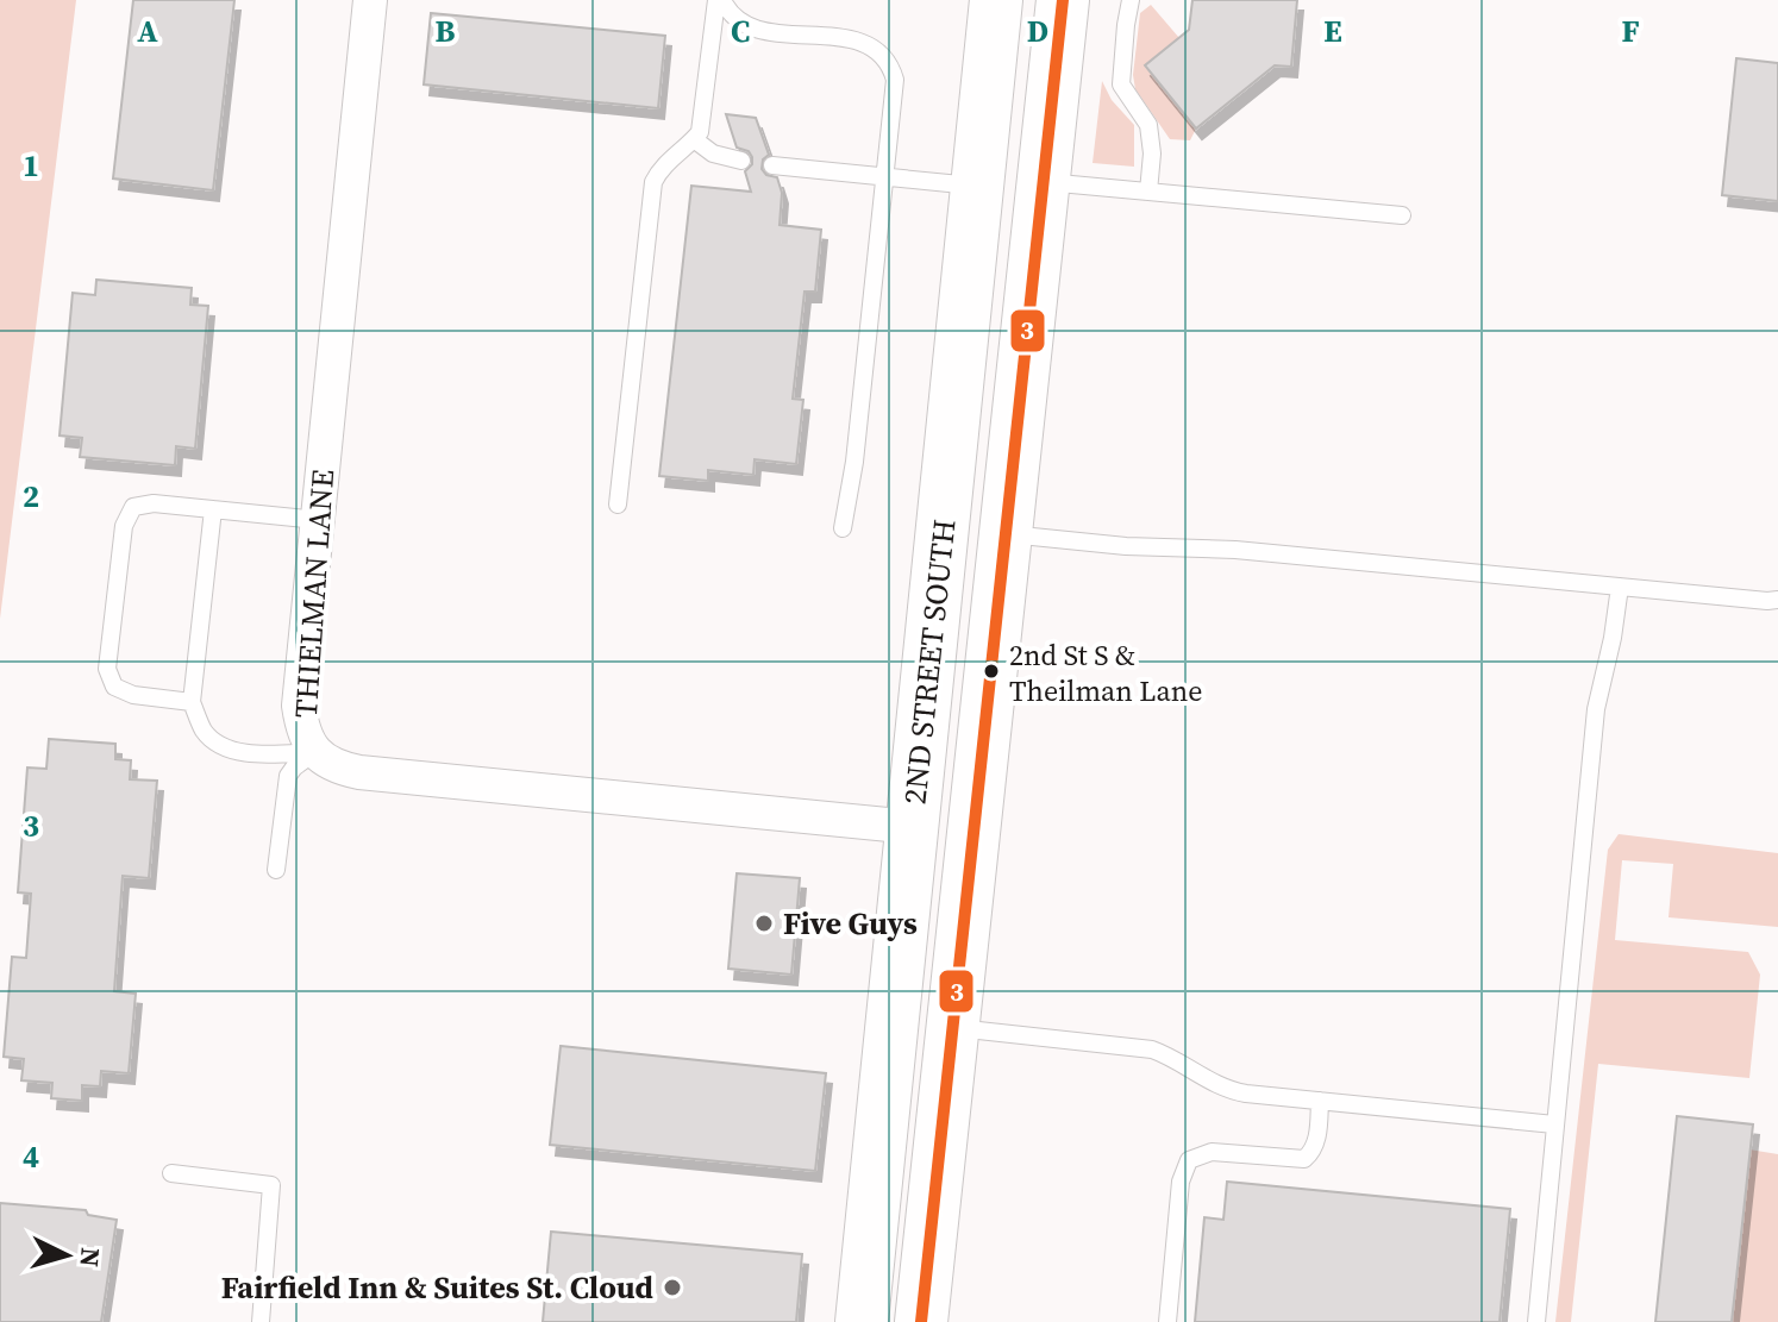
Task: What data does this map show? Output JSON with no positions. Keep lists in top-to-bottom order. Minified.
{"streets":{"highway":["2ND STREET SOUTH"],"street":["THIELMAN LANE"]},"crossings":[["THIELMAN LANE","2ND STREET SOUTH"]],"places":["2nd St S & Theilman Lane","Five Guys","Fairfield Inn & Suites St. Cloud"],"lines":["transit line 3"],"north":"right","grid":{"columns":["A","B","C","D","E","F"],"rows":["1","2","3","4"]}}
